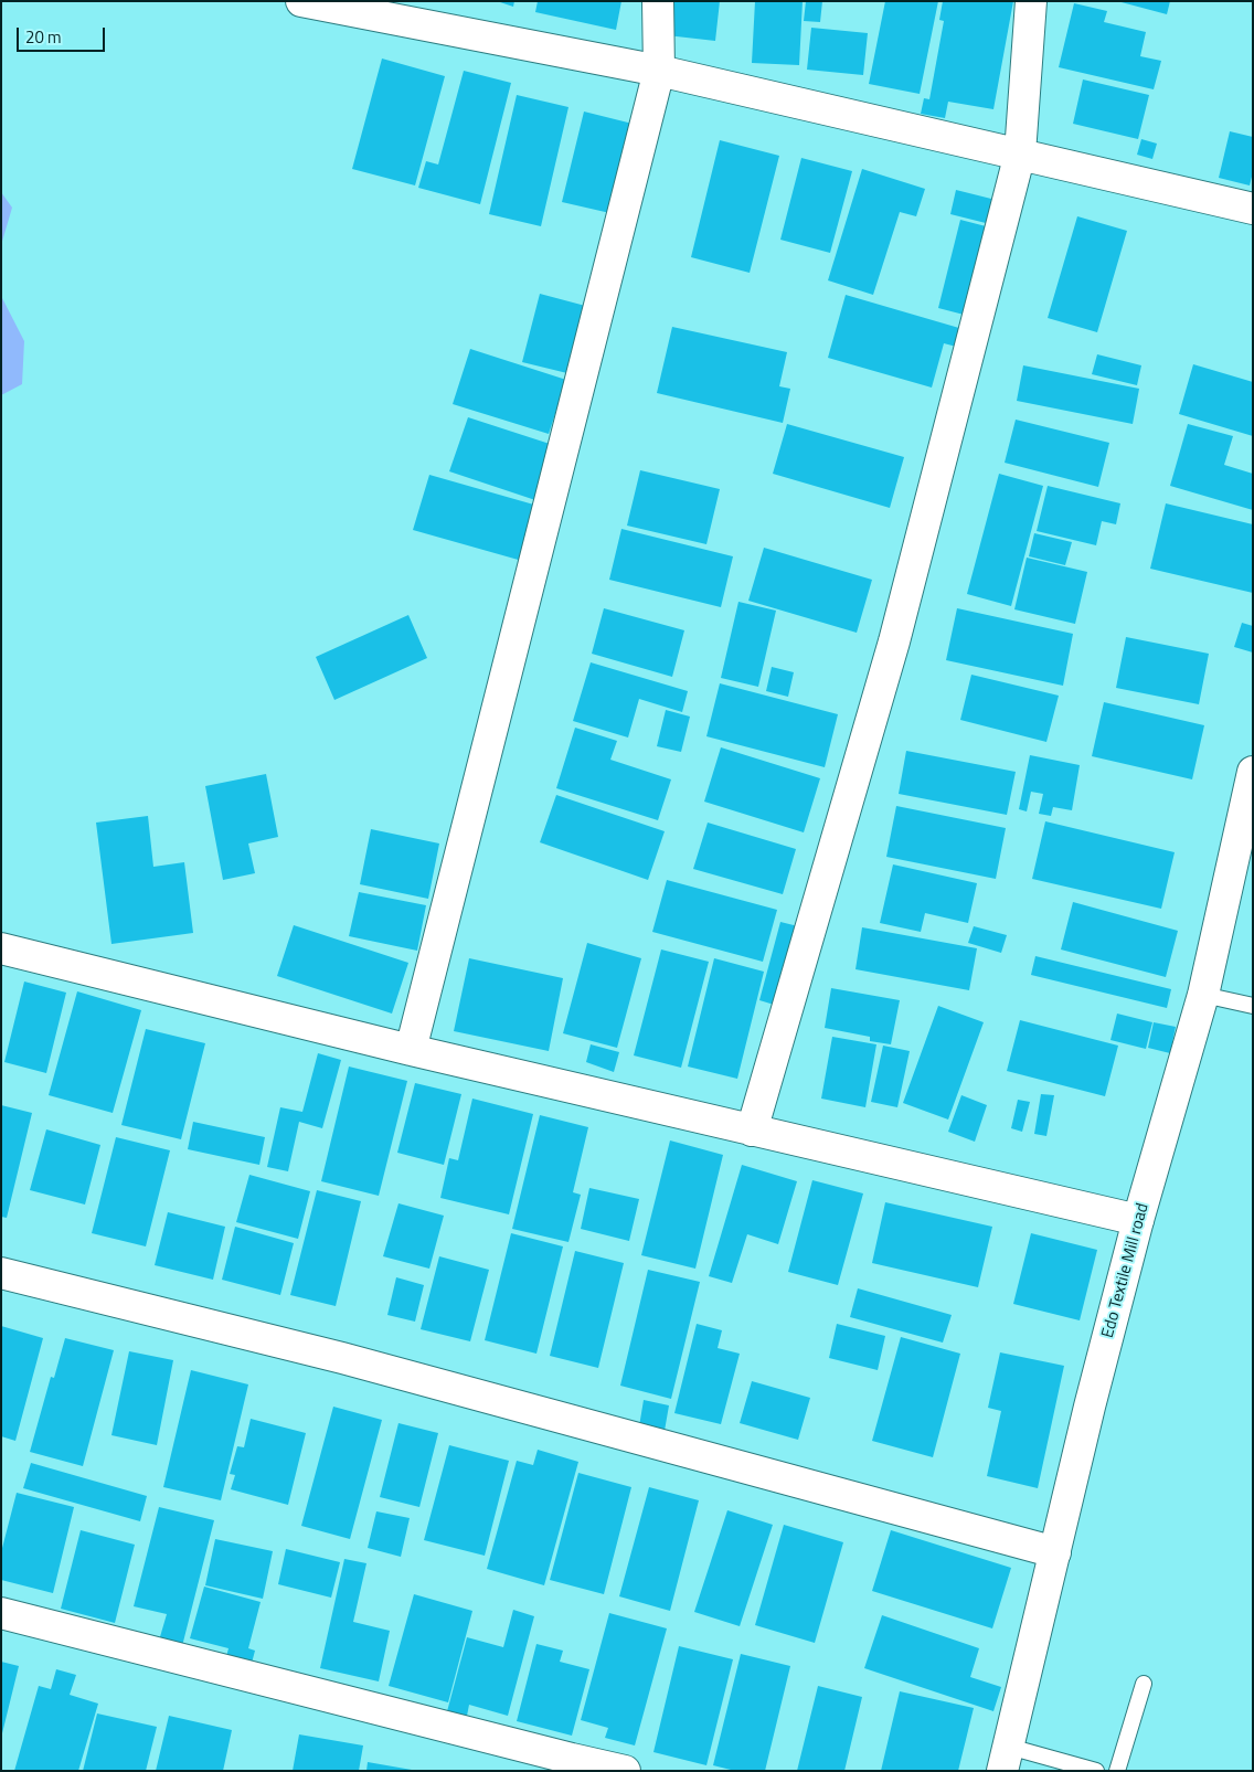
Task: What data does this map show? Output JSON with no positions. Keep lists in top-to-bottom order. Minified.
{"streets":{"street":["Edo Textile Mill road"]},"scale_bar":"20 m"}
